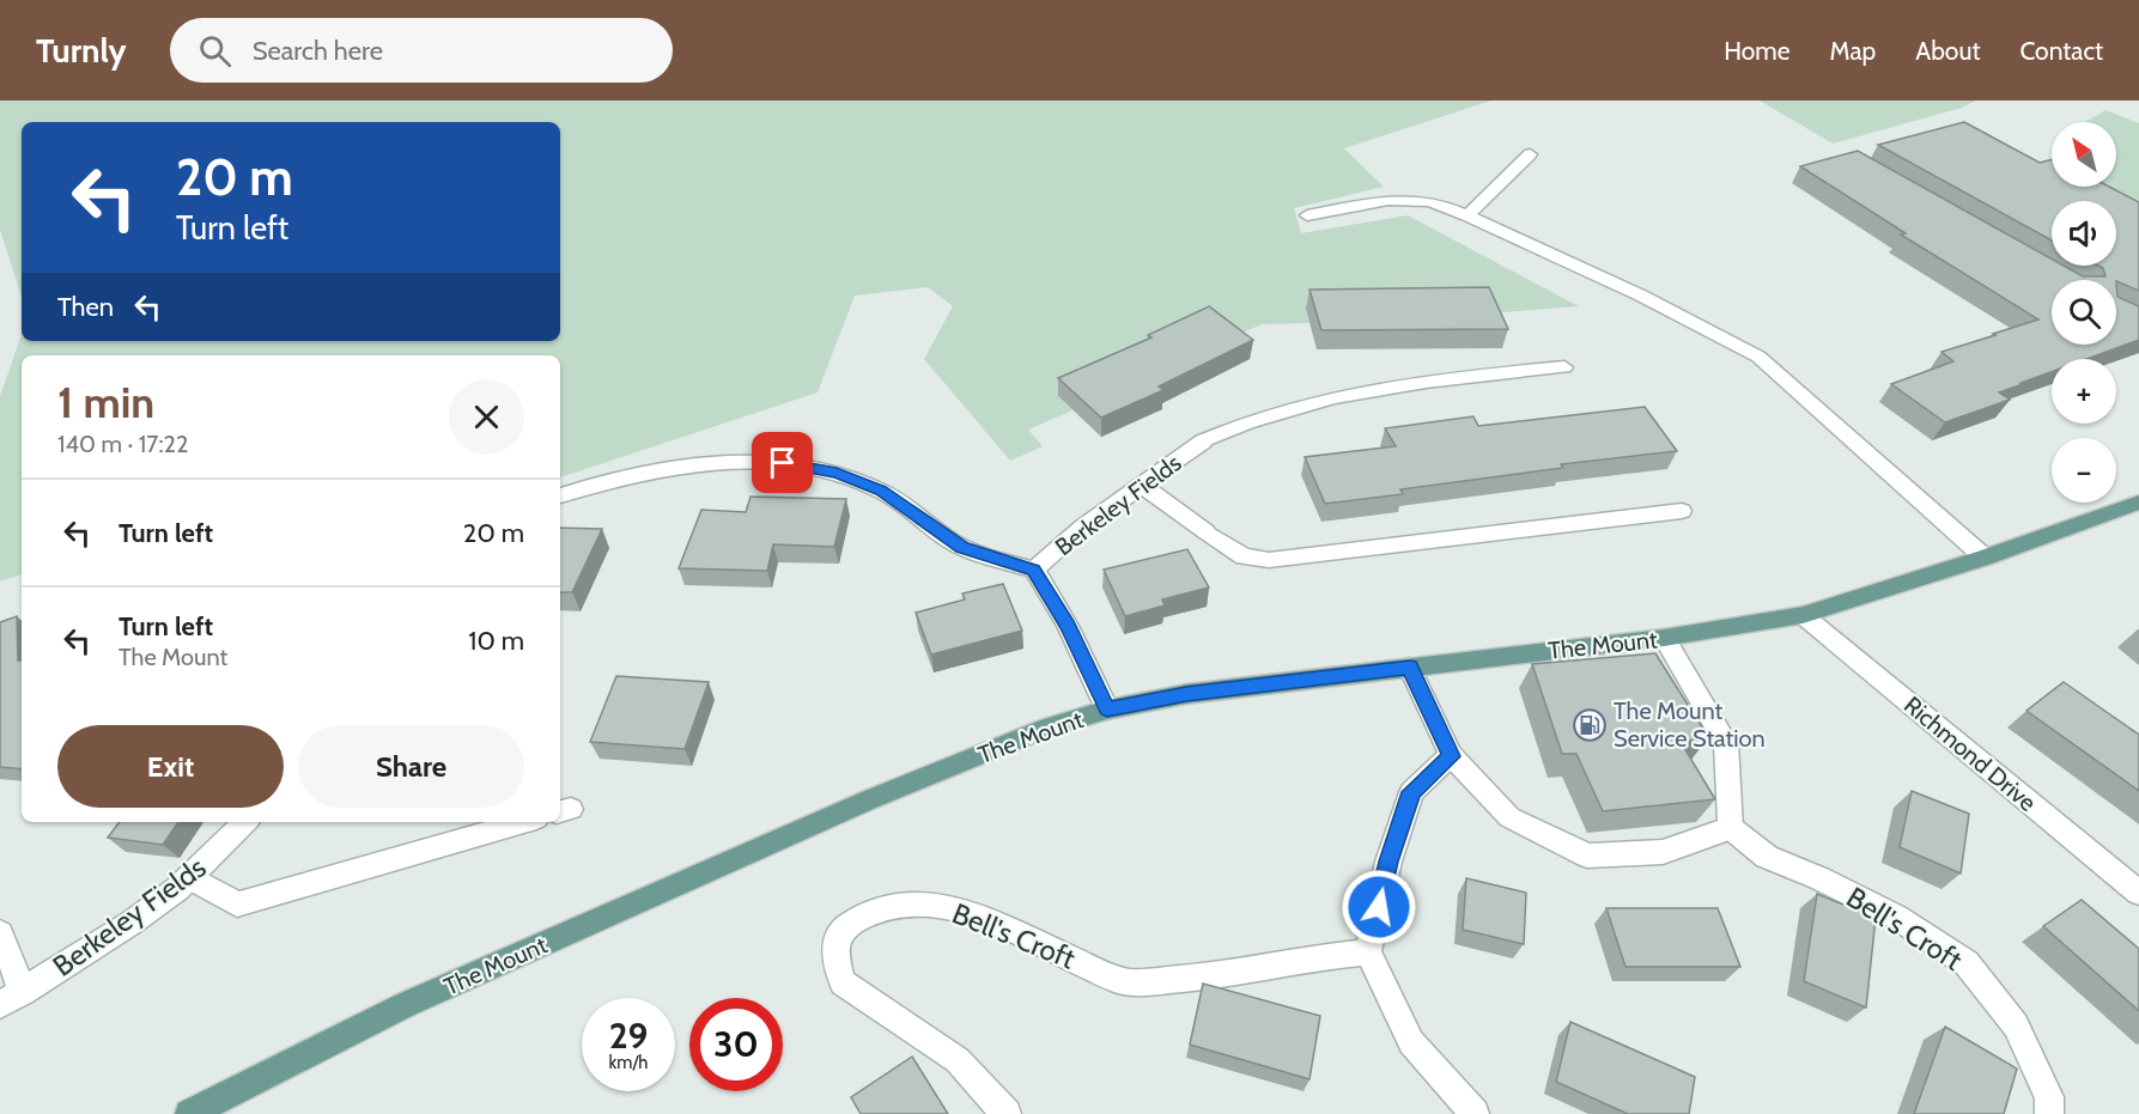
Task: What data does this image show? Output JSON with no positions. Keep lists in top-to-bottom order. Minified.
{"streets":{"main road":["The Mount"],"street":["Berkeley Fields","Richmond Drive","Bell's Croft"]},"crossings":[["Berkeley Fields","The Mount"],["The Mount","Richmond Drive"]],"places":{"fuel station":["The Mount Service Station"]},"north":"top left","page":{"header":"Turnly","search":"Search here","nav":["Home","Map","About","Contact"],"map_buttons":["+","−"],"turn":["20 m","Turn left"],"then":"Then","heading":["1 min","140 m · 17:22"],"list":[{"name":"Turn left","value":"20 m"},{"name":"Turn left","note":"The Mount","value":"10 m"}],"buttons":["Exit","Share"],"speed":"29 km/h","limit":"30"}}
